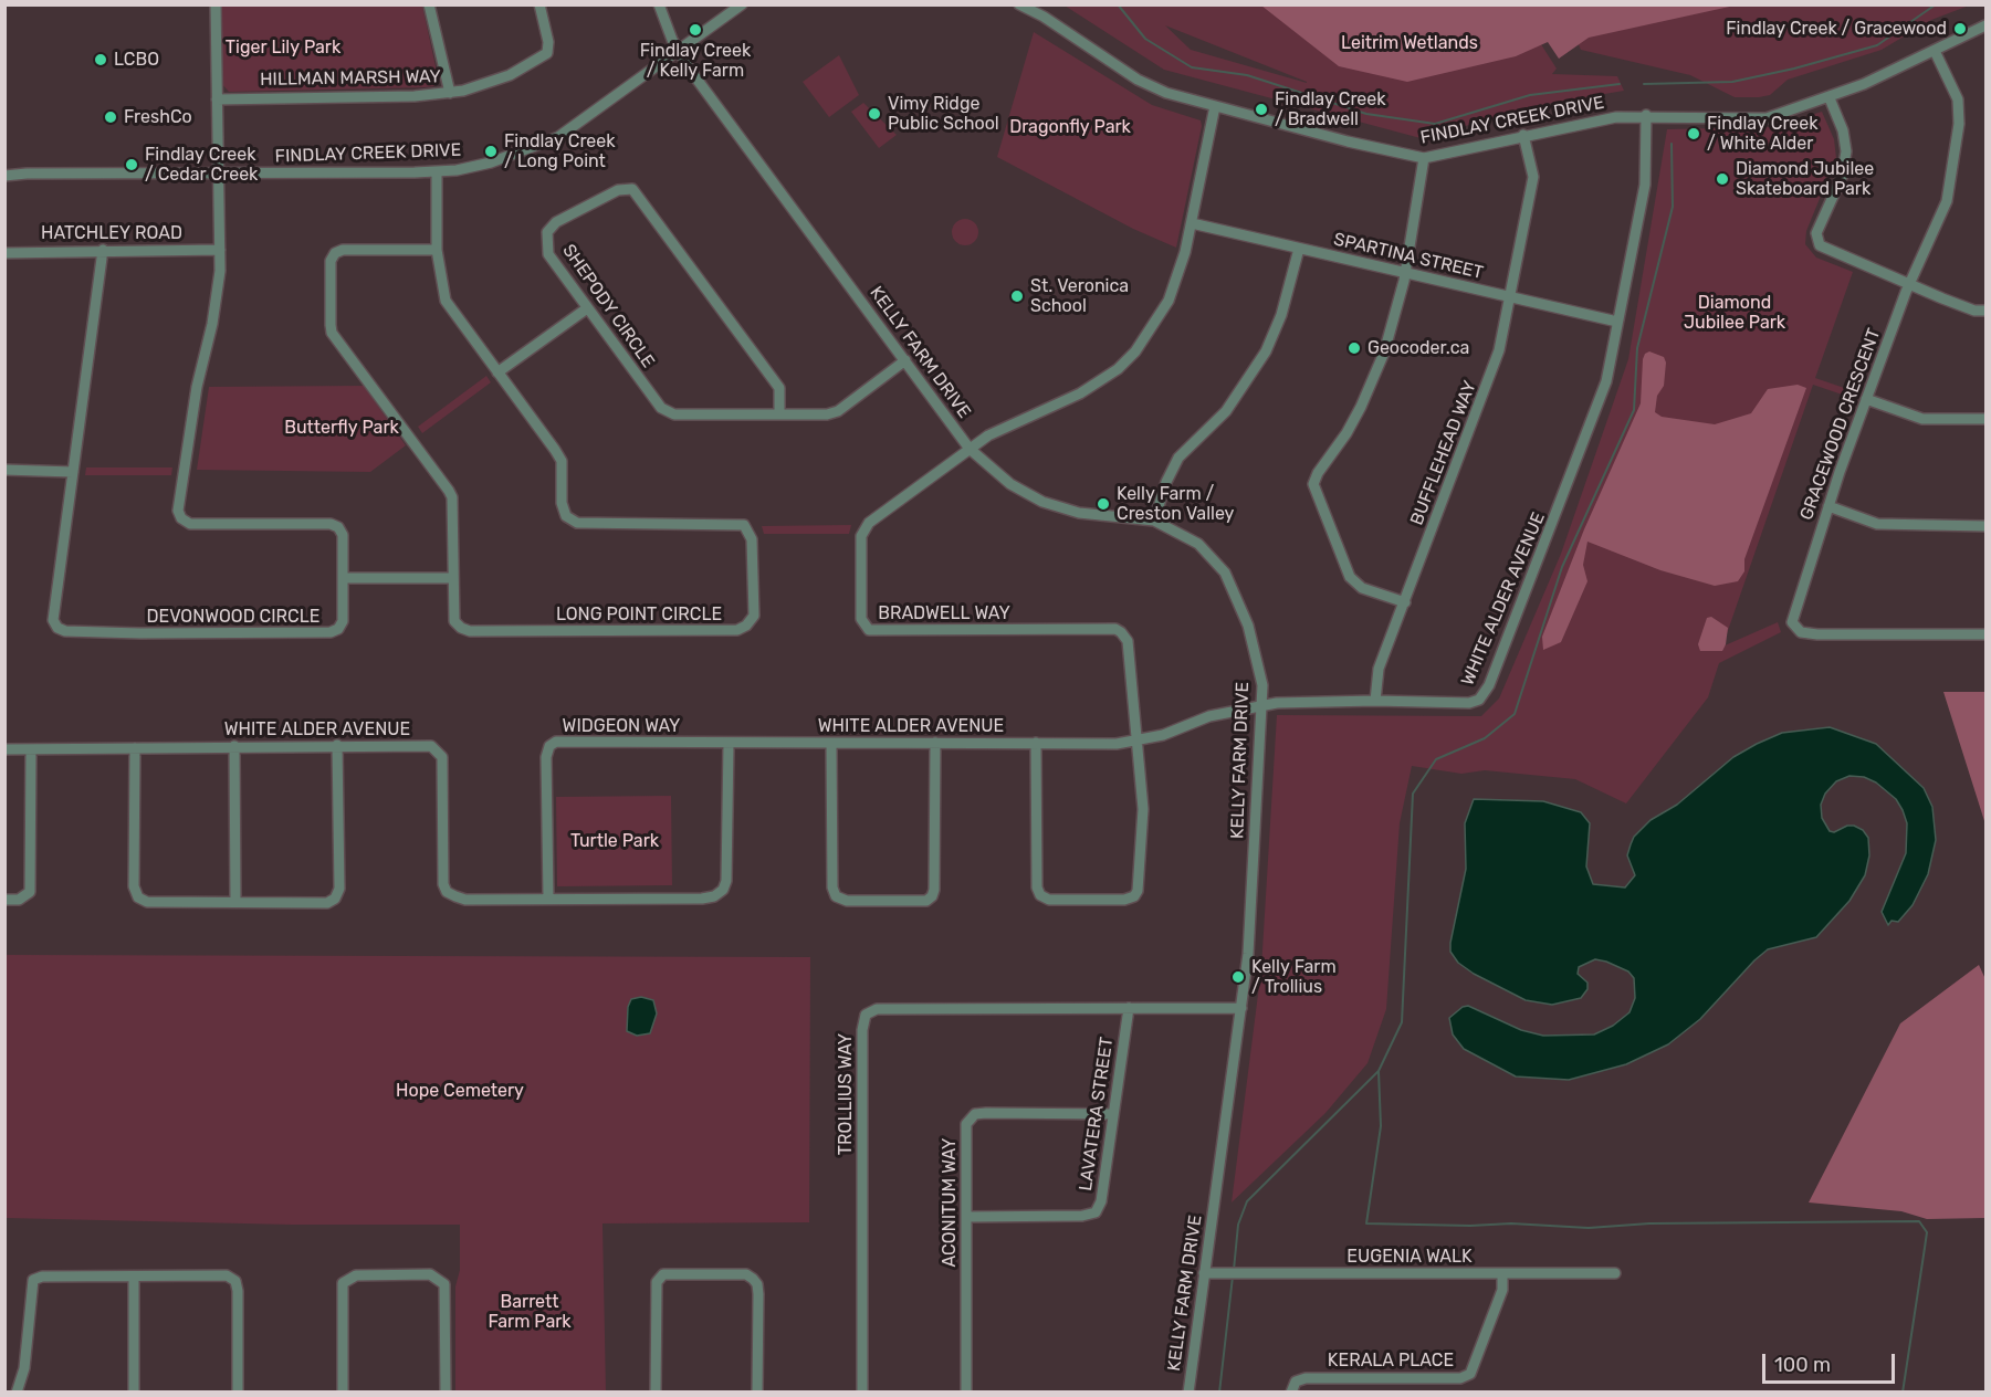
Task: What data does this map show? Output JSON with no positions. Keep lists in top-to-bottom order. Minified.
{"streets":{"street":["HILLMAN MARSH WAY","FINDLAY CREEK DRIVE","HATCHLEY ROAD","SPARTINA STREET","SHEPODY CIRCLE","KELLY FARM DRIVE","GRACEWOOD CRESCENT","BUFFLEHEAD WAY","WHITE ALDER AVENUE","BRADWELL WAY","LONG POINT CIRCLE","DEVONWOOD CIRCLE","WIDGEON WAY","TROLLIUS WAY","LAVATERA STREET","ACONITUM WAY","EUGENIA WALK","KERALA PLACE"]},"crossings":[["HILLMAN MARSH WAY","DEVONWOOD CIRCLE"],["FINDLAY CREEK DRIVE","KELLY FARM DRIVE"],["FINDLAY CREEK DRIVE","GRACEWOOD CRESCENT"],["FINDLAY CREEK DRIVE","BUFFLEHEAD WAY"],["FINDLAY CREEK DRIVE","WHITE ALDER AVENUE"],["FINDLAY CREEK DRIVE","BRADWELL WAY"],["FINDLAY CREEK DRIVE","LONG POINT CIRCLE"],["FINDLAY CREEK DRIVE","DEVONWOOD CIRCLE"],["HATCHLEY ROAD","DEVONWOOD CIRCLE"],["SPARTINA STREET","BUFFLEHEAD WAY"],["SPARTINA STREET","WHITE ALDER AVENUE"],["SPARTINA STREET","BRADWELL WAY"],["SHEPODY CIRCLE","KELLY FARM DRIVE"],["KELLY FARM DRIVE","WHITE ALDER AVENUE"],["KELLY FARM DRIVE","BRADWELL WAY"],["KELLY FARM DRIVE","TROLLIUS WAY"],["KELLY FARM DRIVE","EUGENIA WALK"],["BUFFLEHEAD WAY","WHITE ALDER AVENUE"],["WHITE ALDER AVENUE","BRADWELL WAY"],["WHITE ALDER AVENUE","WIDGEON WAY"],["TROLLIUS WAY","LAVATERA STREET"],["LAVATERA STREET","ACONITUM WAY"],["EUGENIA WALK","KERALA PLACE"]],"parks":["Leitrim Wetlands","Tiger Lily Park","Dragonfly Park","Diamond Jubilee Park","Butterfly Park","Turtle Park","Hope Cemetery","Barrett Farm Park"],"places":["Findlay Creek / Gracewood","Findlay Creek / Kelly Farm","LCBO","Findlay Creek / Bradwell","Vimy Ridge Public School","FreshCo","Findlay Creek / White Alder","Findlay Creek / Long Point","Findlay Creek / Cedar Creek","Diamond Jubilee Skateboard Park","St. Veronica School","Geocoder.ca","Kelly Farm / Creston Valley","Kelly Farm / Trollius"],"scale_bar":"100 m"}
